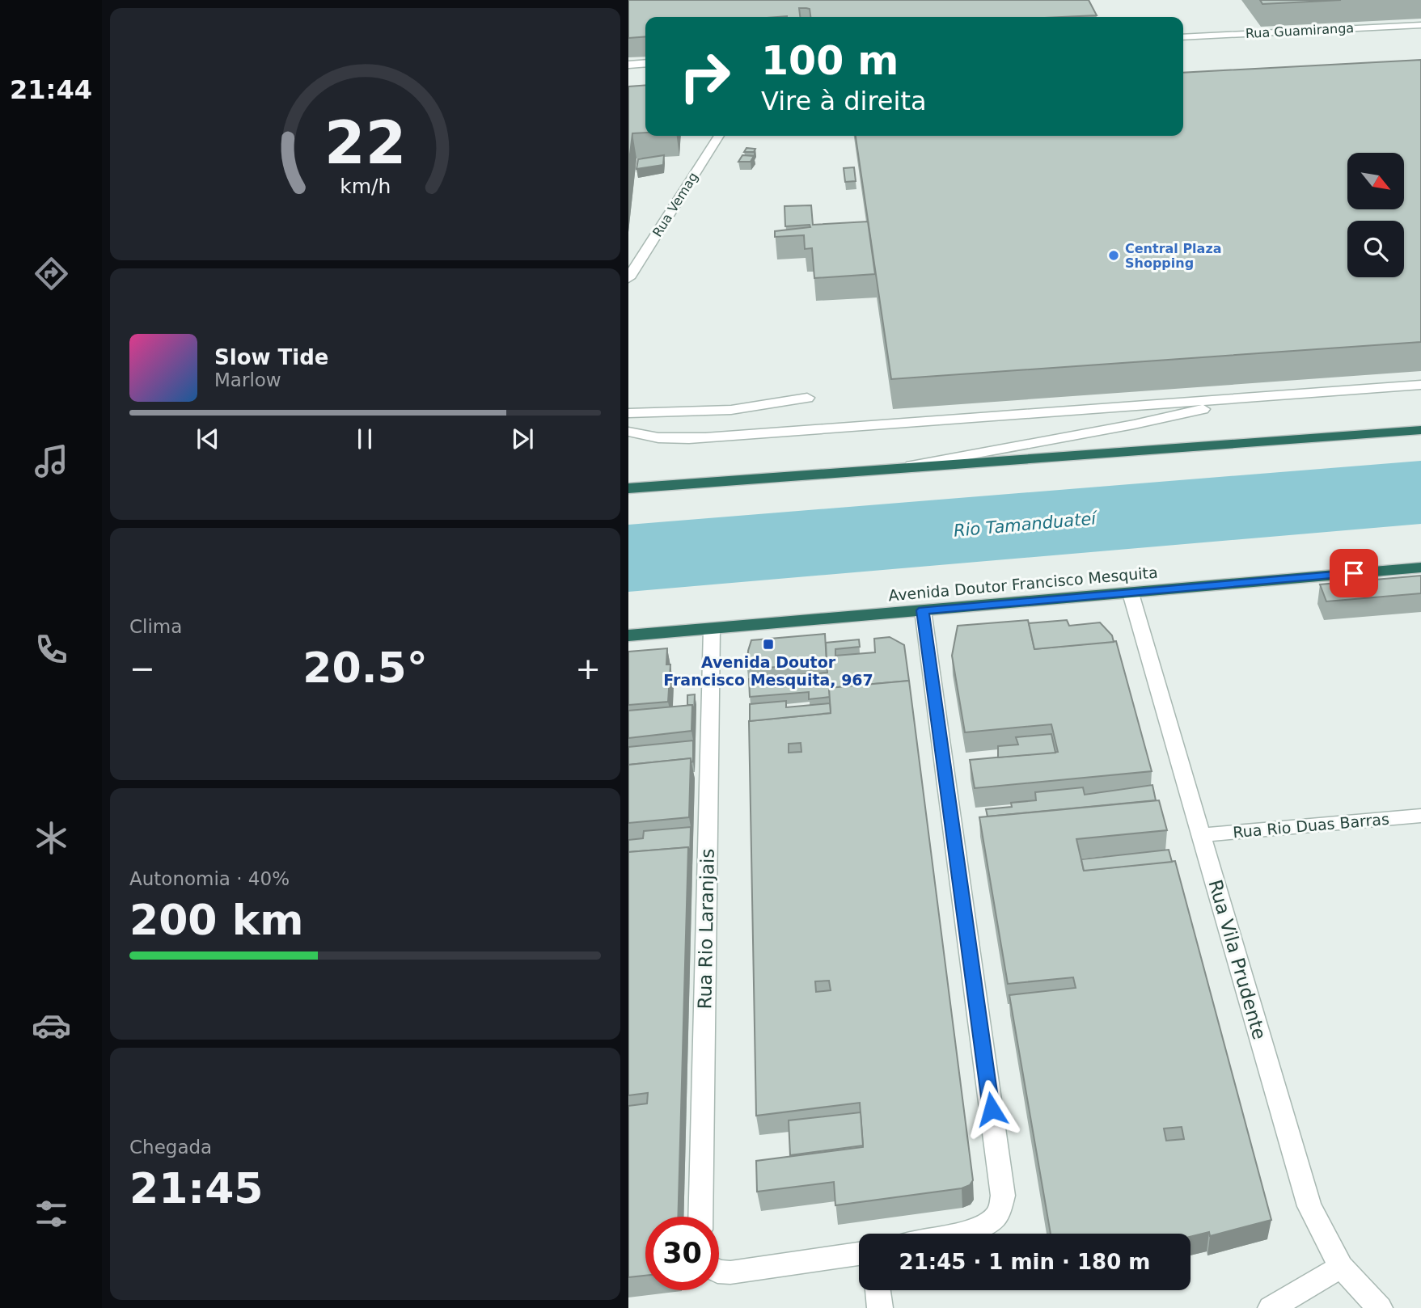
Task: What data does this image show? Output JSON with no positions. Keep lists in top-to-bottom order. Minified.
{"streets":{"highway":["Avenida Doutor Francisco Mesquita"],"street":["Rua Guamiranga","Rua Vemag","Rua Rio Duas Barras","Rua Rio Laranjais","Rua Vila Prudente"]},"crossings":[["Avenida Doutor Francisco Mesquita","Rua Rio Laranjais"],["Avenida Doutor Francisco Mesquita","Rua Vila Prudente"],["Rua Rio Duas Barras","Rua Vila Prudente"]],"water":["Rio Tamanduateí"],"places":{"other":["Central Plaza Shopping"],"transit":["Avenida Doutor Francisco Mesquita, 967"]},"north":"bottom right","page":{"tabs":"21:44","turn":["100 m","Vire à direita"],"song":["Slow Tide","Marlow"],"tile":["Clima",["Autonomia · 40%","200 km"],["Chegada","21:45"]],"heat":["−","20.5°","+"],"limit":"30","trip":"21:45 · 1 min · 180 m","gauge":["22","km/h"]}}
